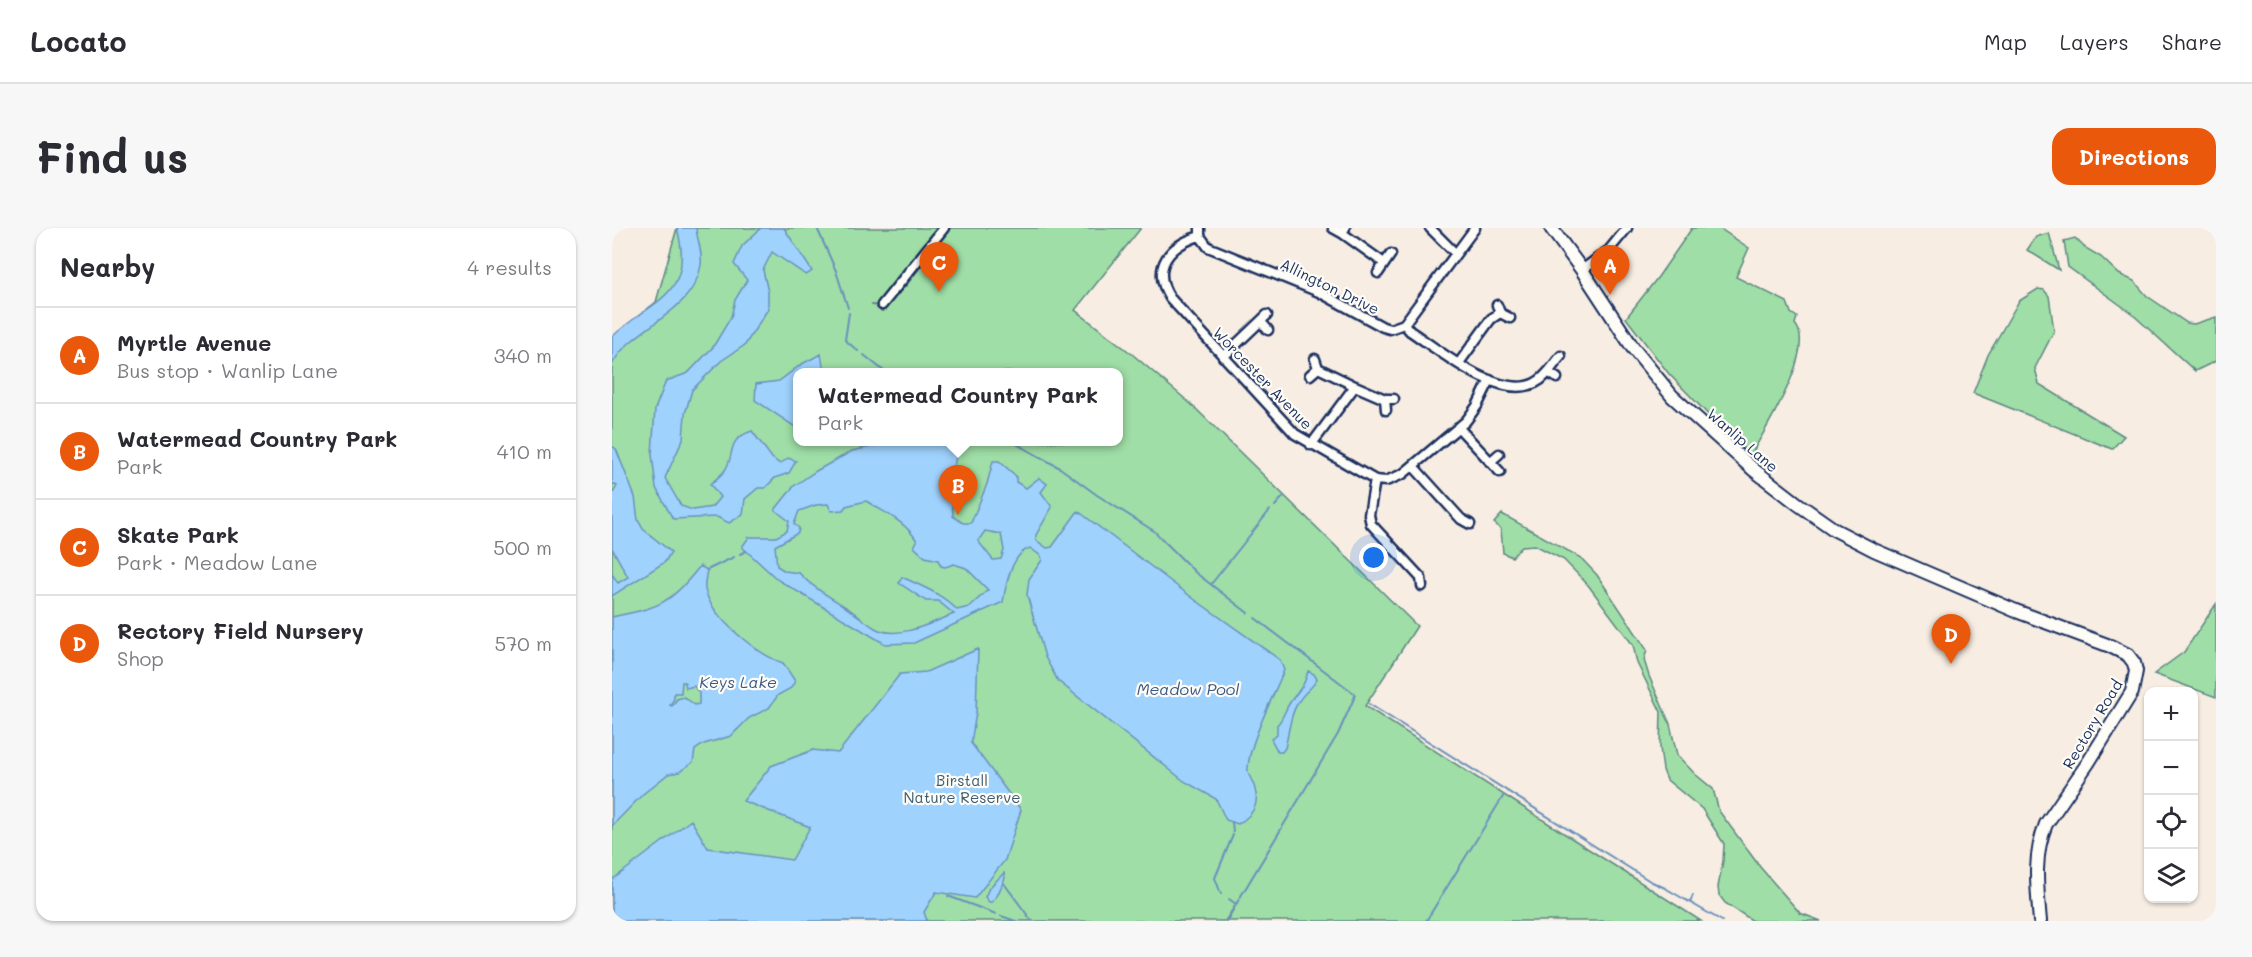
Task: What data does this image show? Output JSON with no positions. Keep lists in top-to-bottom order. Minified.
{"streets":{"street":["Allington Drive","Worcester Avenue","Wanlip Lane","Rectory Road"]},"crossings":[["Allington Drive","Worcester Avenue"],["Wanlip Lane","Rectory Road"]],"water":["Keys Lake","Meadow Pool"],"parks":["Birstall Nature Reserve"],"page":{"header":"Locato","nav":["Map","Layers","Share"],"buttons":"Directions","title":"Find us","heading":["Nearby","4 results"],"pins":["C","A","B","D"],"list":[{"mark":"A","name":"Myrtle Avenue","note":"Bus stop · Wanlip Lane","value":"340 m"},{"mark":"B","name":"Watermead Country Park","note":"Park","value":"410 m"},{"mark":"C","name":"Skate Park","note":"Park · Meadow Lane","value":"500 m"},{"mark":"D","name":"Rectory Field Nursery","note":"Shop","value":"570 m"}],"popup":["Watermead Country Park","Park"],"map_buttons":["+","−"]}}
